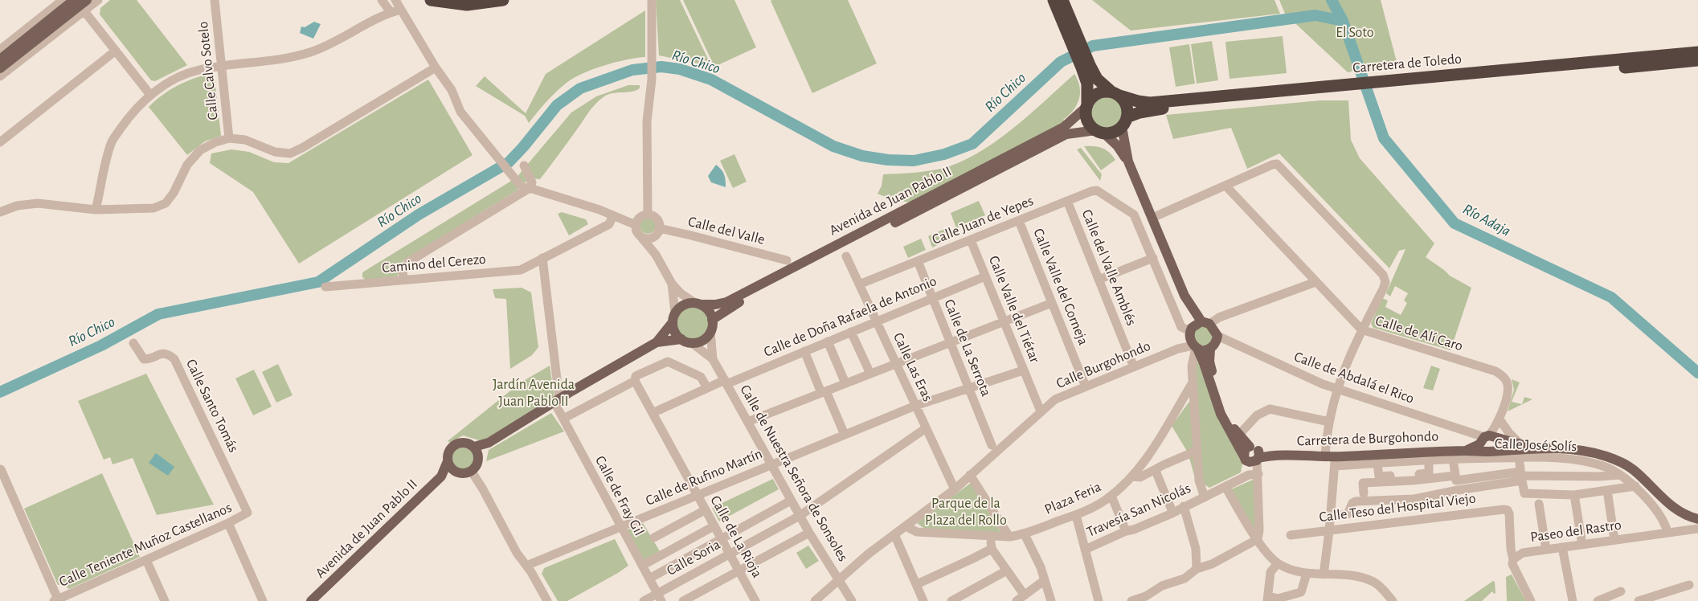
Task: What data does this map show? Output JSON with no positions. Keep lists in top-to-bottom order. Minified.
{"streets":{"highway":["Carretera de Toledo"],"main road":["Avenida de Juan Pablo II","Carretera de Burgohondo"],"street":["Calle Calvo Sotelo","Calle Juan de Yepes","Calle del Valle","Camino del Cerezo","Calle del Valle Amblés","Calle Valle del Corneja","Calle Valle del Tiétar","Calle de Doña Rafaela de Antonio","Calle de Alí Caro","Calle de La Serrota","Calle Burgohondo","Calle Las Eras","Calle de Abdalá el Rico","Calle Santo Tomás","Calle José Solís","Calle de Nuestra Señora de Sonsoles","Calle de Rufino Martín","Calle de Fray Gil","Plaza Feria","Calle Teso del Hospital Viejo","Travesía San Nicolás","Paseo del Rastro","Calle de La Rioja","Calle Teniente Muñoz Castellanos","Calle Soria"]},"crossings":[["Carretera de Toledo","Avenida de Juan Pablo II"],["Avenida de Juan Pablo II","Calle de Nuestra Señora de Sonsoles"],["Calle Juan de Yepes","Calle del Valle Amblés"],["Calle Juan de Yepes","Calle Valle del Corneja"],["Calle Juan de Yepes","Calle Valle del Tiétar"],["Calle Juan de Yepes","Calle de La Serrota"],["Calle Juan de Yepes","Calle Las Eras"],["Calle del Valle Amblés","Calle Burgohondo"],["Calle Valle del Corneja","Calle Burgohondo"],["Calle Valle del Tiétar","Calle de Doña Rafaela de Antonio"],["Calle Valle del Tiétar","Calle Burgohondo"],["Calle Valle del Tiétar","Calle de Rufino Martín"],["Calle de Doña Rafaela de Antonio","Calle de La Serrota"],["Calle de Doña Rafaela de Antonio","Calle Las Eras"],["Calle de Doña Rafaela de Antonio","Calle de Nuestra Señora de Sonsoles"],["Calle de Doña Rafaela de Antonio","Calle de La Rioja"],["Calle de Alí Caro","Calle de Abdalá el Rico"],["Calle de Alí Caro","Carretera de Burgohondo"],["Calle de La Serrota","Calle de Rufino Martín"],["Calle Burgohondo","Calle Las Eras"],["Calle Burgohondo","Calle de Nuestra Señora de Sonsoles"],["Calle Burgohondo","Plaza Feria"],["Calle Las Eras","Calle de Rufino Martín"],["Calle Las Eras","Calle Soria"],["Calle de Abdalá el Rico","Carretera de Burgohondo"],["Calle Santo Tomás","Calle Teniente Muñoz Castellanos"],["Carretera de Burgohondo","Calle José Solís"],["Calle de Nuestra Señora de Sonsoles","Calle de Rufino Martín"],["Calle de Nuestra Señora de Sonsoles","Calle Soria"],["Calle de Rufino Martín","Calle de Fray Gil"],["Calle de Rufino Martín","Calle de La Rioja"],["Calle de Fray Gil","Calle Soria"],["Plaza Feria","Travesía San Nicolás"],["Calle Teso del Hospital Viejo","Paseo del Rastro"],["Calle de La Rioja","Calle Soria"]],"water":["Río Chico","Río Adaja"],"parks":["El Soto","Jardín Avenida Juan Pablo II","Parque de la Plaza del Rollo"]}
